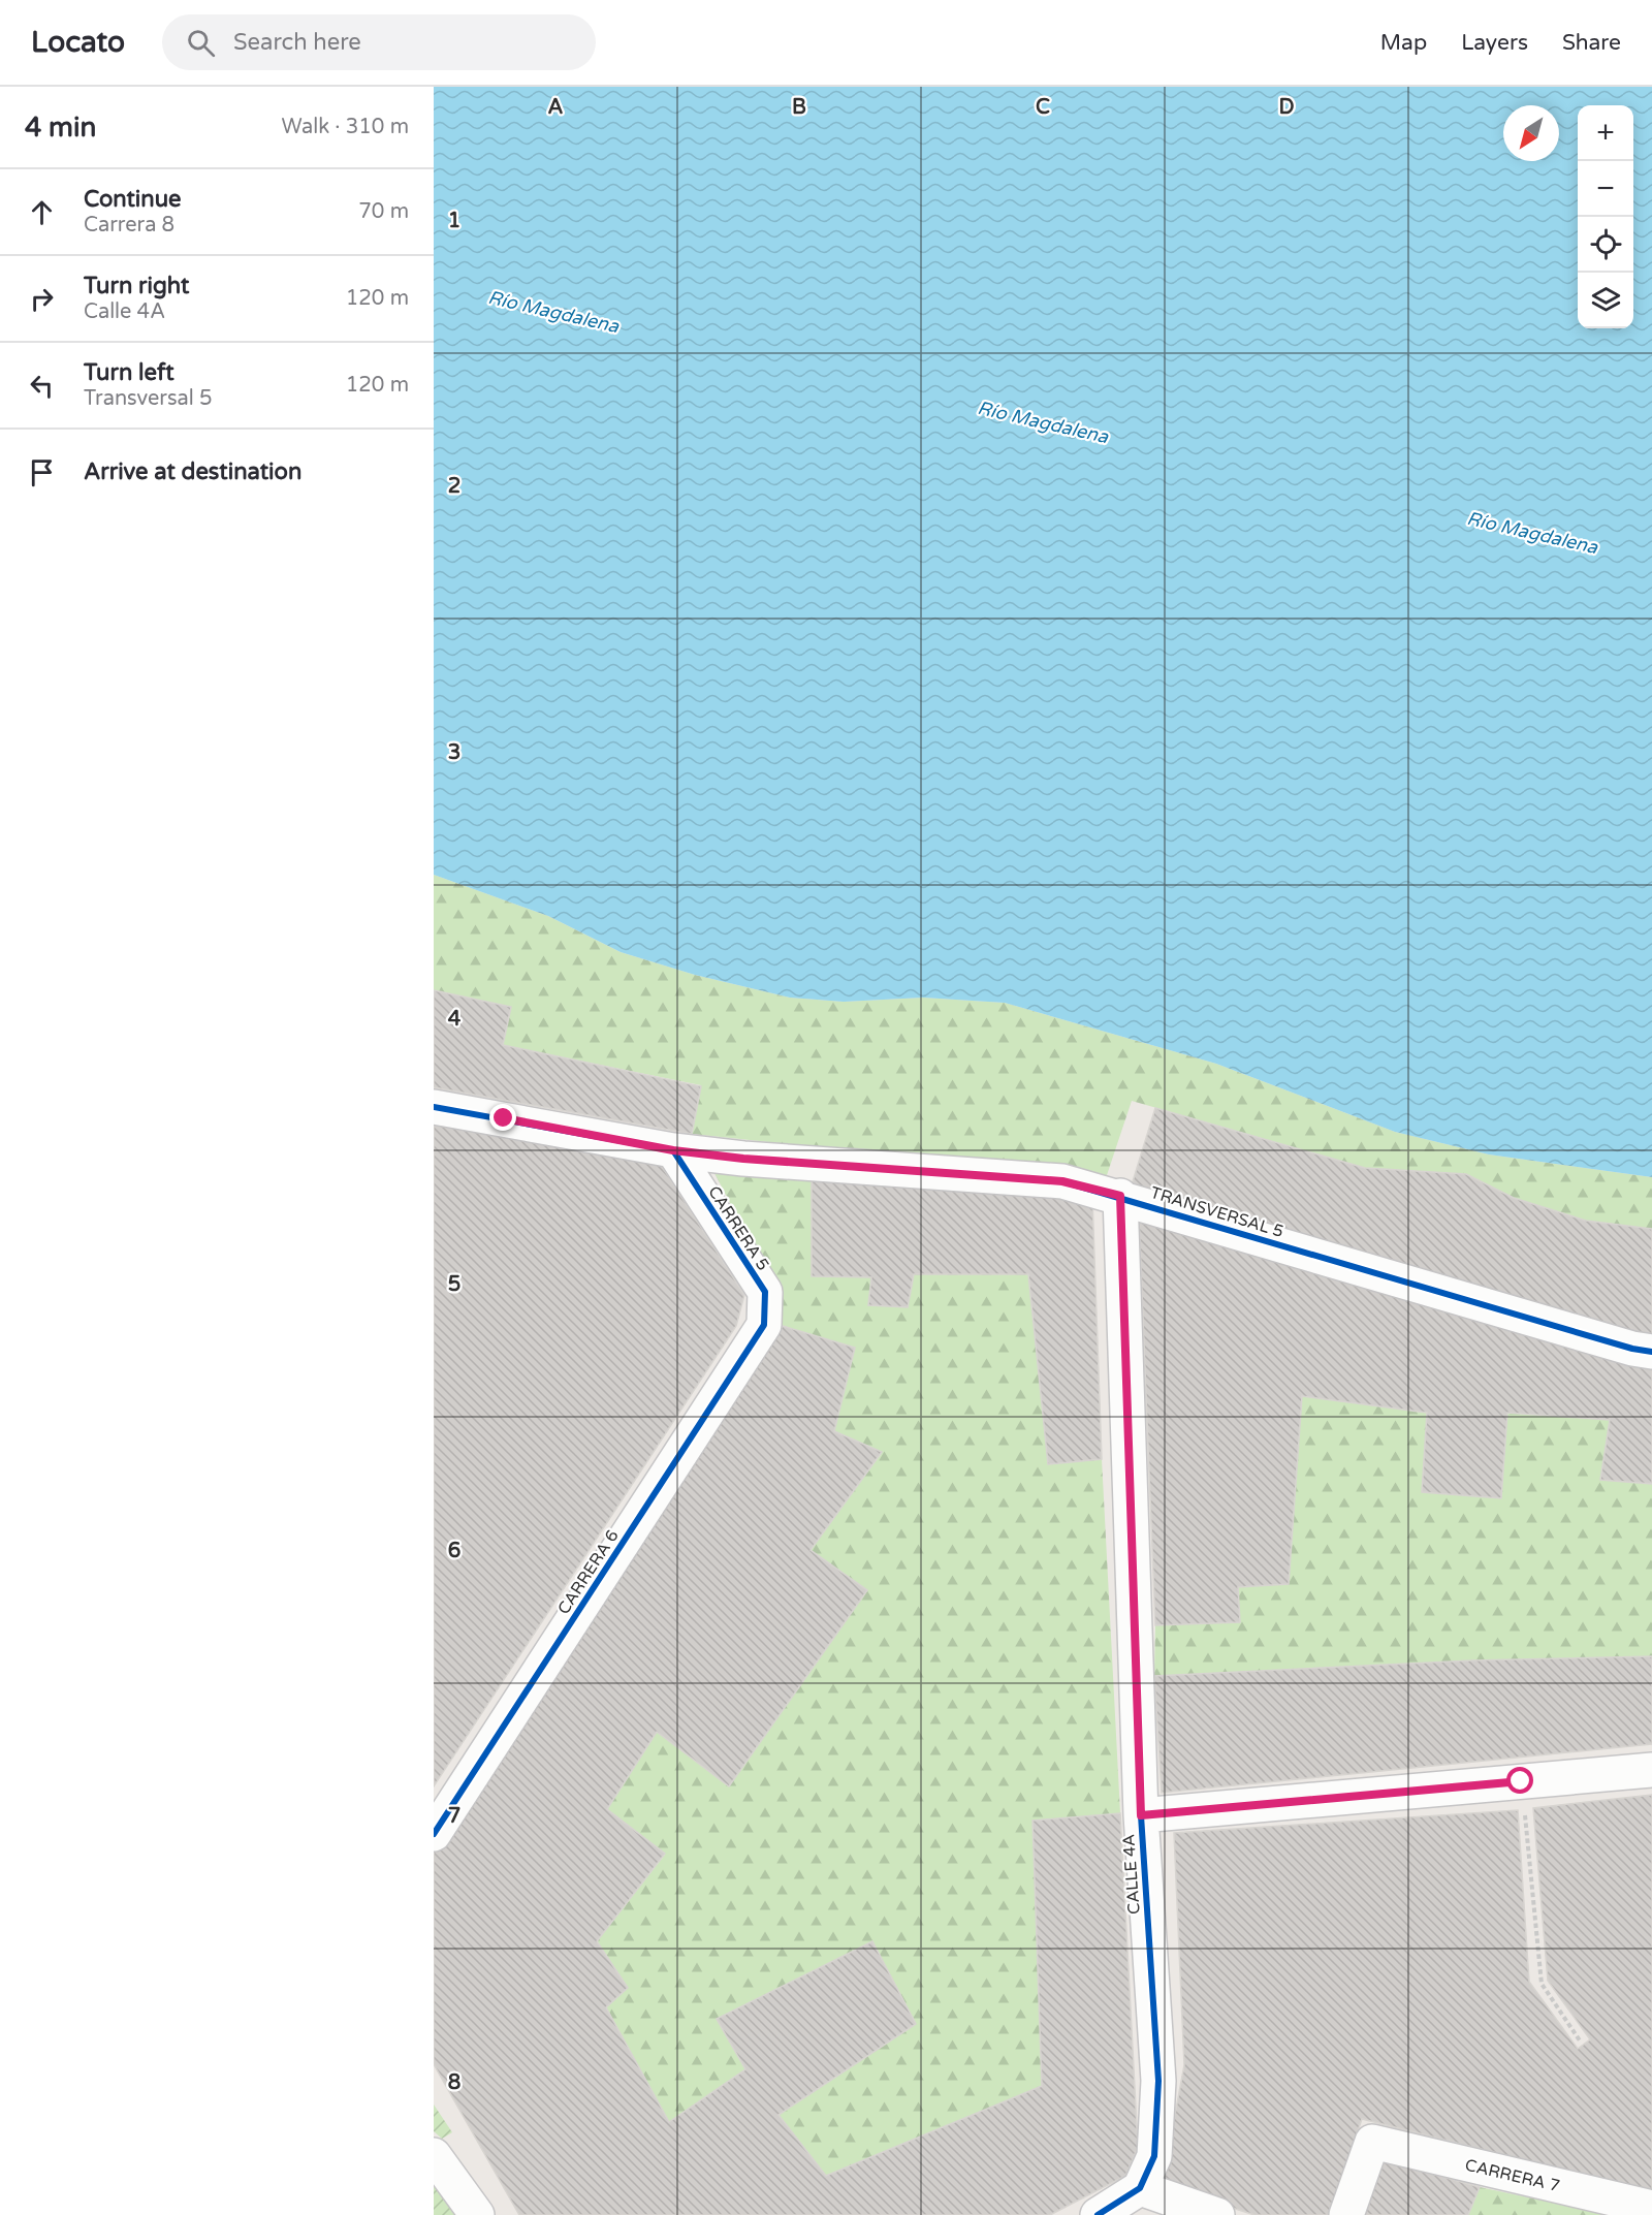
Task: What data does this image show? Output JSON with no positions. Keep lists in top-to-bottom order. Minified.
{"streets":{"street":["TRANSVERSAL 5","CARRERA 5","CARRERA 6","CALLE 4A","CARRERA 7"]},"crossings":[["TRANSVERSAL 5","CARRERA 5"],["TRANSVERSAL 5","CALLE 4A"],["CARRERA 5","CARRERA 6"]],"water":["Río Magdalena"],"north":"bottom left","page":{"header":"Locato","search":"Search here","nav":["Map","Layers","Share"],"heading":["4 min","Walk · 310 m"],"map_buttons":["+","−"],"list":[["Continue","Carrera 8","70 m"],["Turn right","Calle 4A","120 m"],["Turn left","Transversal 5","120 m"],"Arrive at destination"]},"grid":{"columns":["A","B","C","D"],"rows":["1","2","3","4","5","6","7","8"]}}
